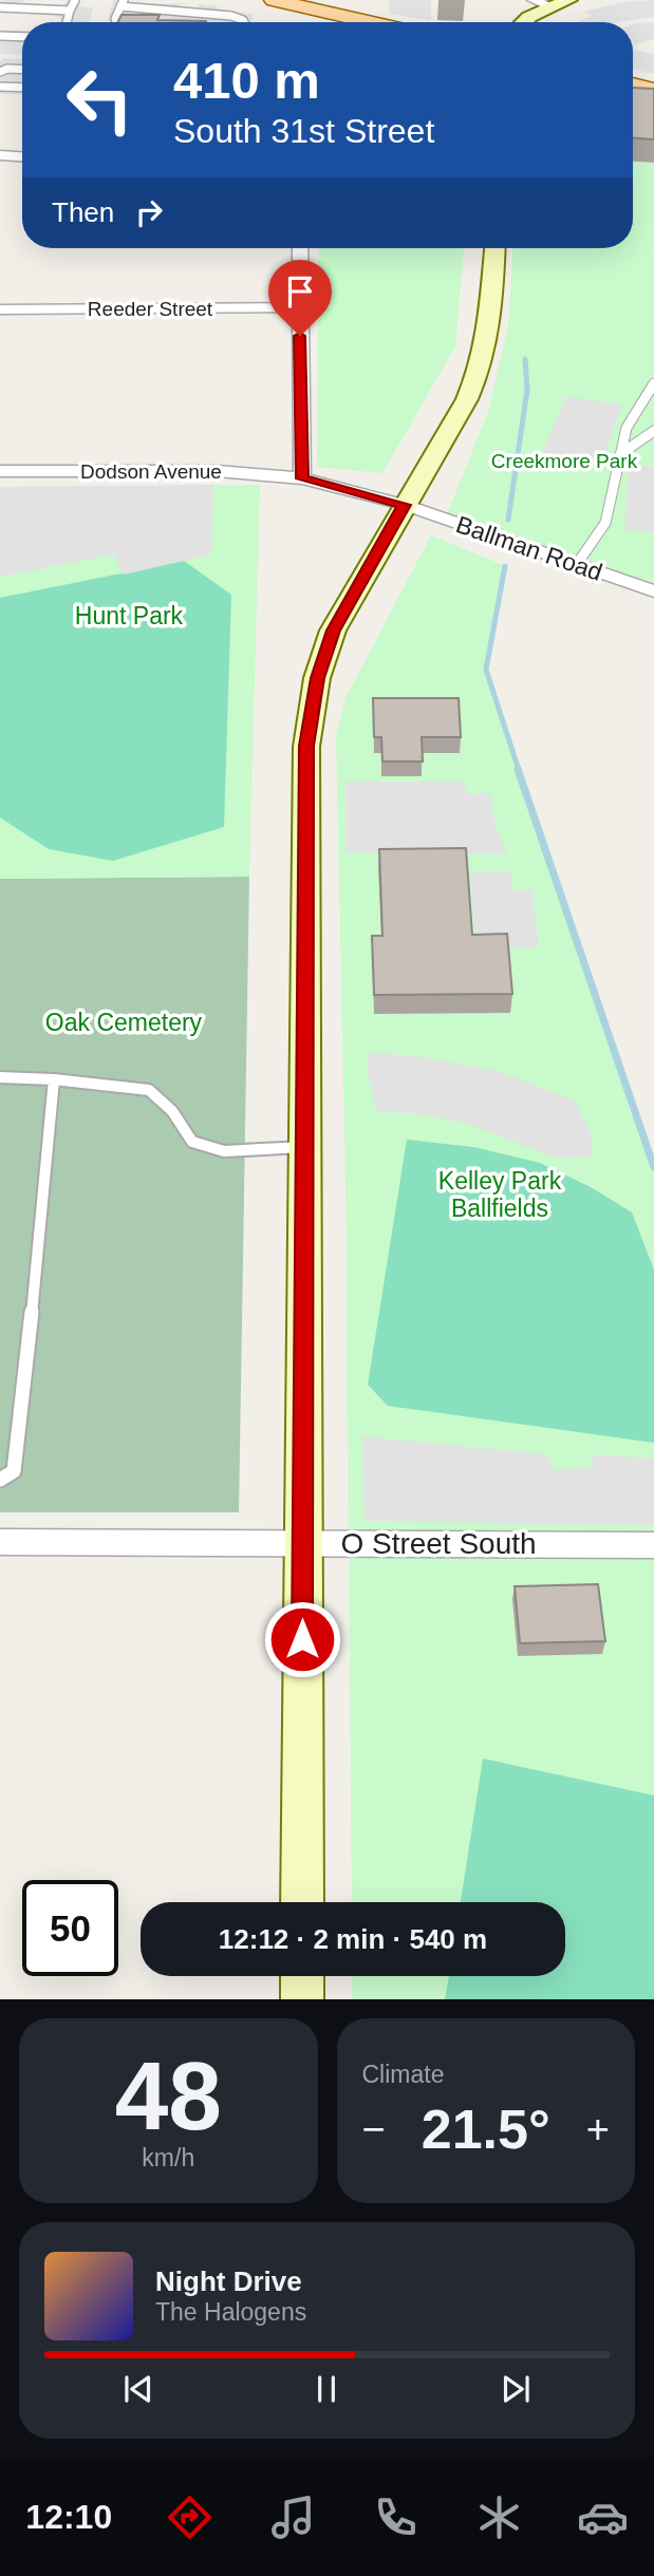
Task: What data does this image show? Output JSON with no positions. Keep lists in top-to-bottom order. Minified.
{"streets":{"street":["Reeder Street","Dodson Avenue","Ballman Road","O Street South"]},"crossings":[["Dodson Avenue","Ballman Road"]],"parks":["Creekmore Park","Hunt Park","Oak Cemetery","Kelley Park Ballfields"],"page":{"turn":["410 m","South 31st Street"],"then":"Then","limit":"50","trip":"12:12 · 2 min · 540 m","tile":[["48","km/h"],"Climate"],"heat":["−","21.5°","+"],"song":["Night Drive","The Halogens"],"tabs":"12:10"}}
